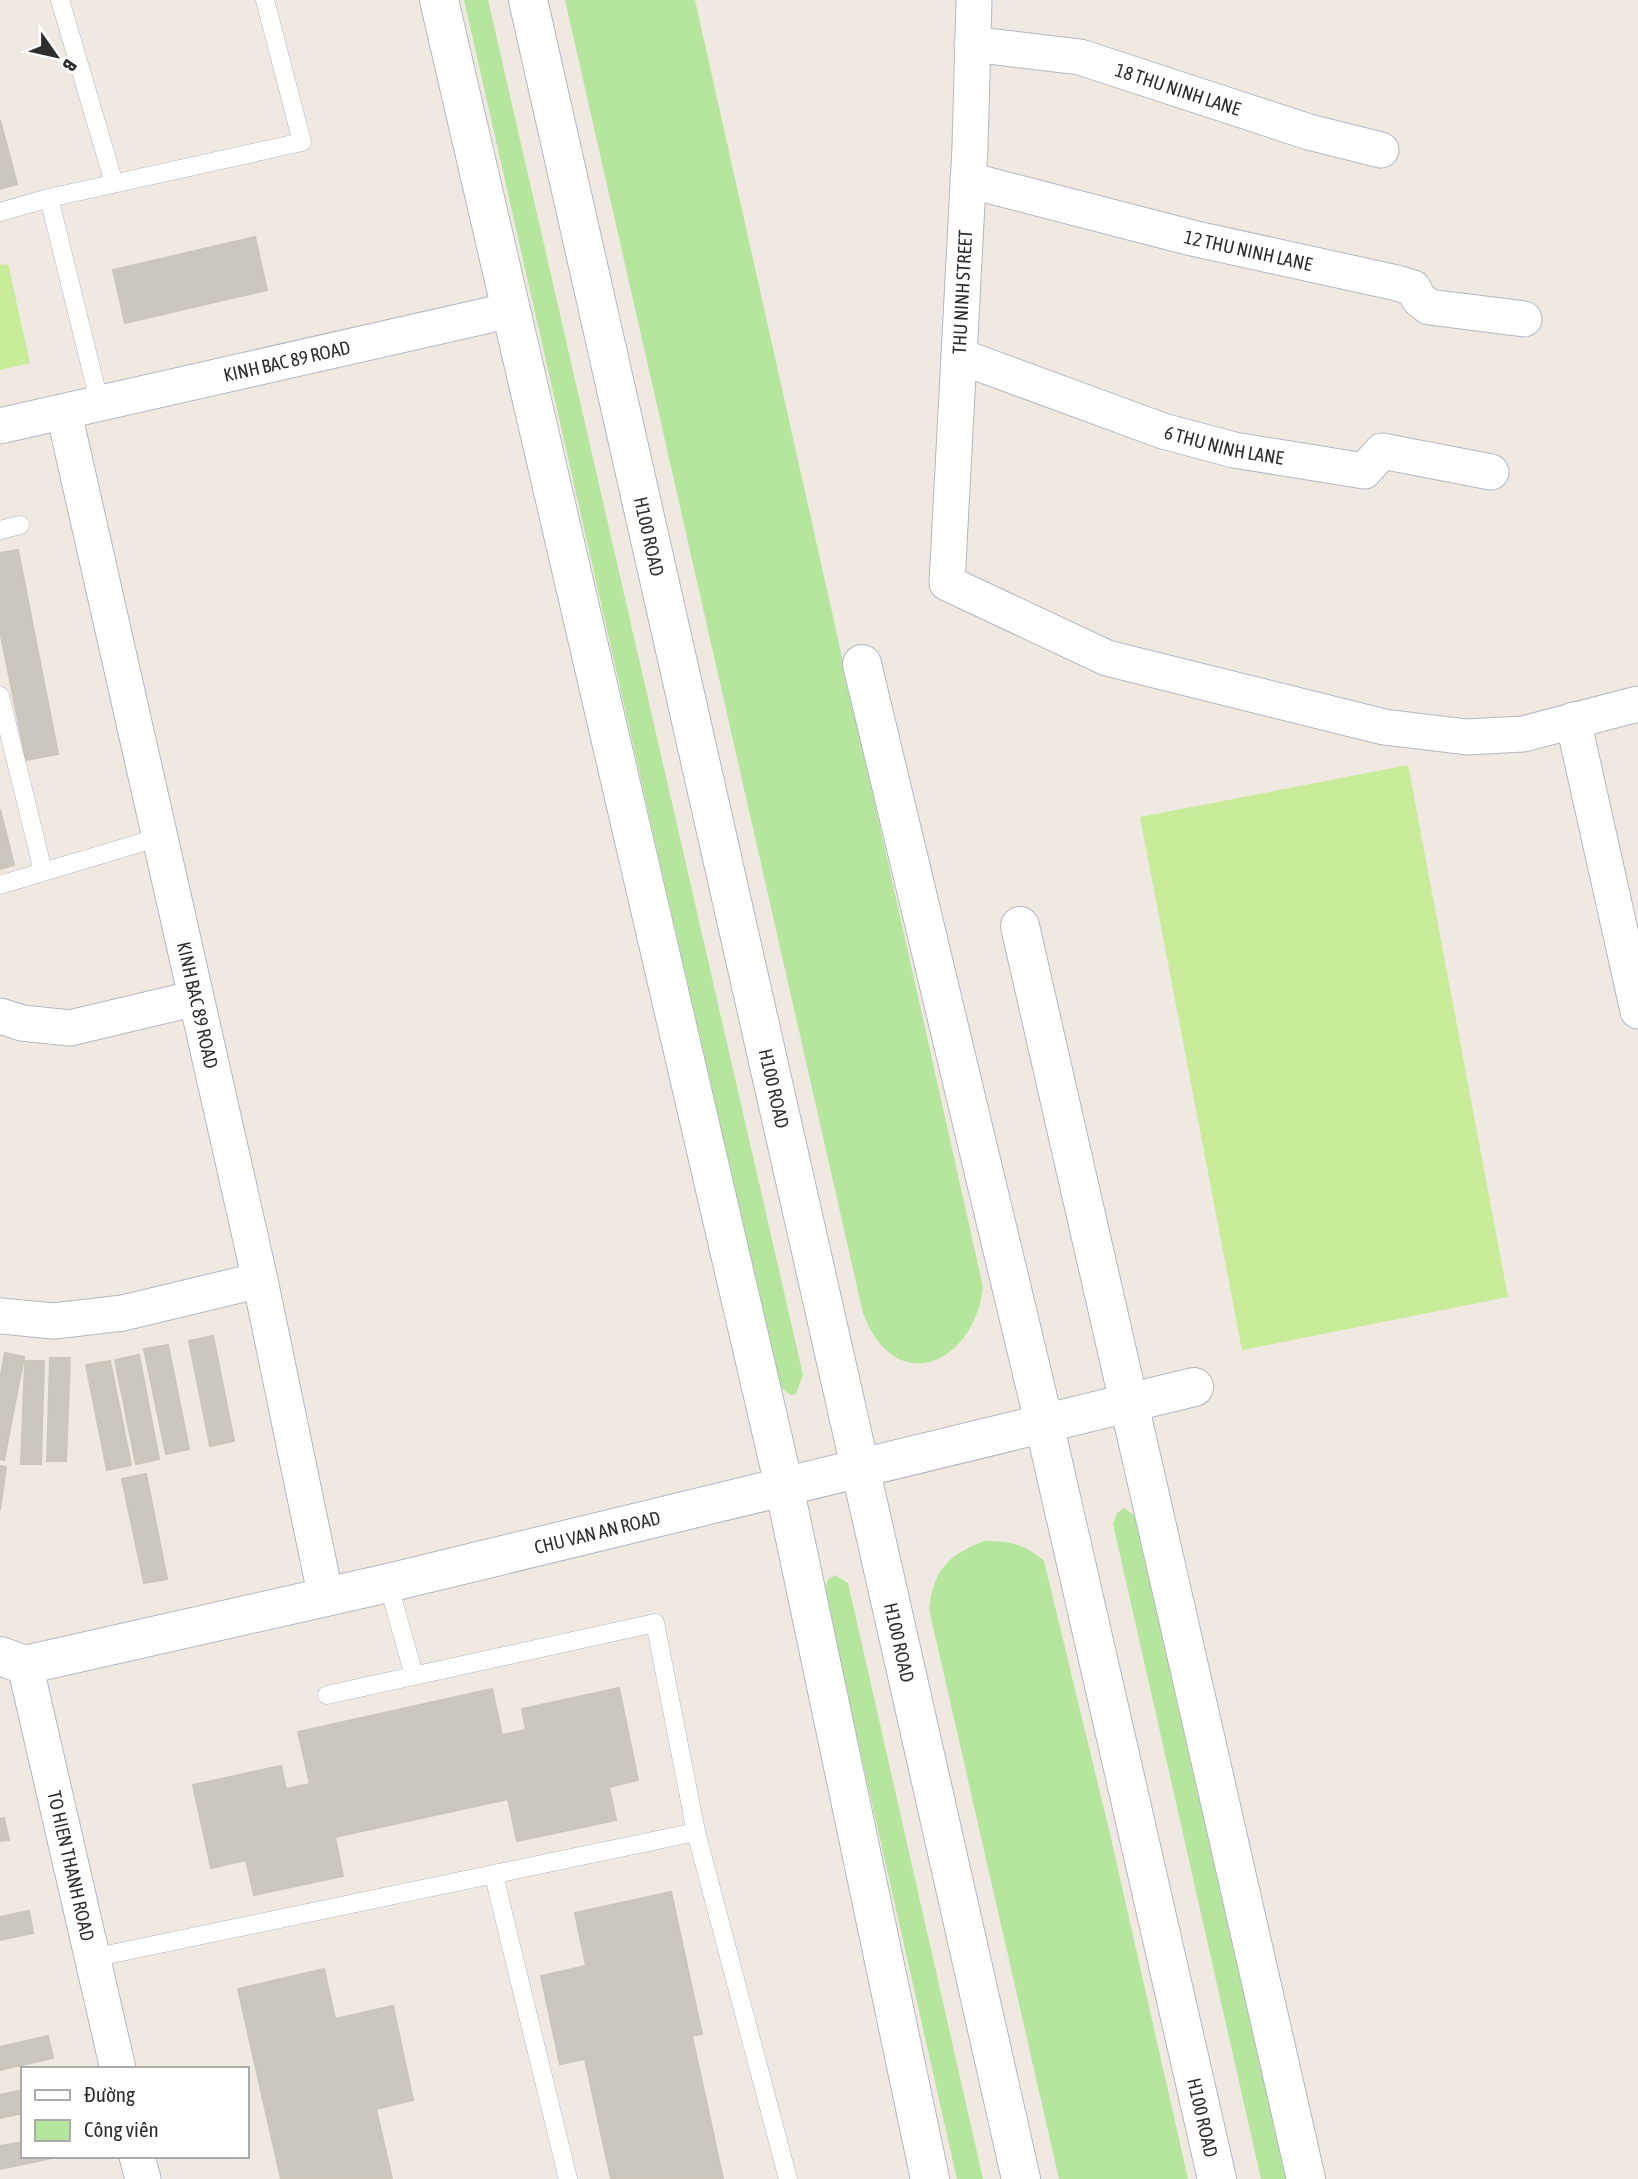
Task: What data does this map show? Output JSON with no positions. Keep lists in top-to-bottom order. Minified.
{"streets":{"main road":["H100 ROAD","CHU VAN AN ROAD"],"street":["18 THU NINH LANE","12 THU NINH LANE","THU NINH STREET","KINH BAC 89 ROAD","6 THU NINH LANE","TO HIEN THANH ROAD"]},"crossings":[["18 THU NINH LANE","THU NINH STREET"],["12 THU NINH LANE","THU NINH STREET"],["THU NINH STREET","6 THU NINH LANE"],["KINH BAC 89 ROAD","CHU VAN AN ROAD"],["H100 ROAD","CHU VAN AN ROAD"],["CHU VAN AN ROAD","TO HIEN THANH ROAD"]],"legend":["Đường","Công viên"],"north":"bottom right"}
